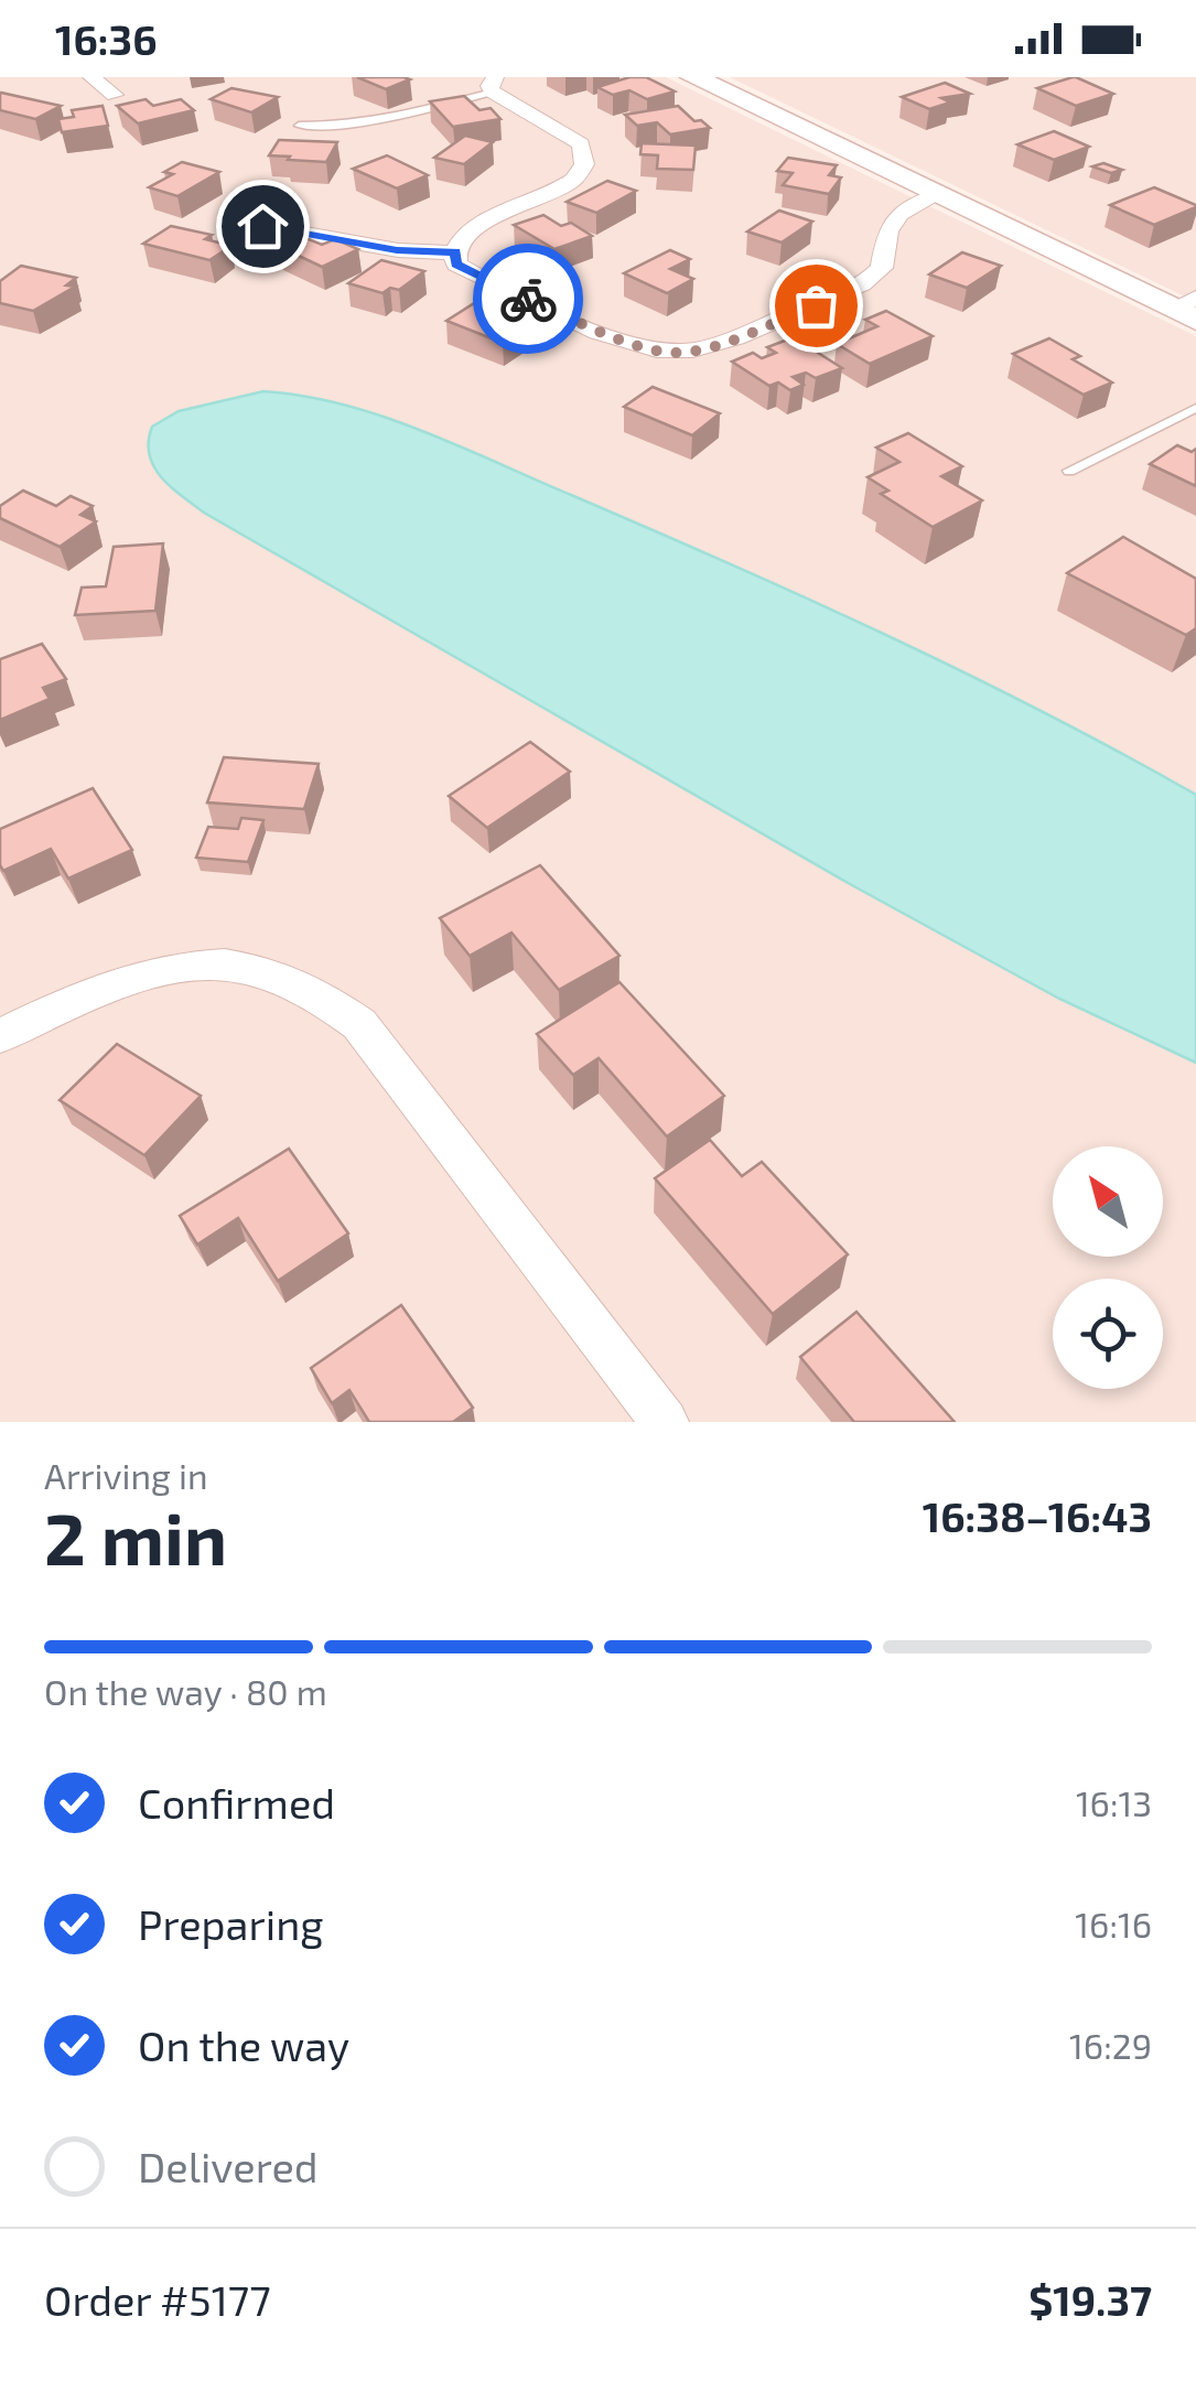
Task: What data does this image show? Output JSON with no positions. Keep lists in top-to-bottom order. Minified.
{"north":"top left","page":{"status":"16:36","heading":["2 min","Arriving in","16:38–16:43"],"panel":["Order #5177","$19.37"],"bar":"On the way · 80 m","list":[["Confirmed","16:13"],["Preparing","16:16"],["On the way","16:29"],"Delivered"]}}
